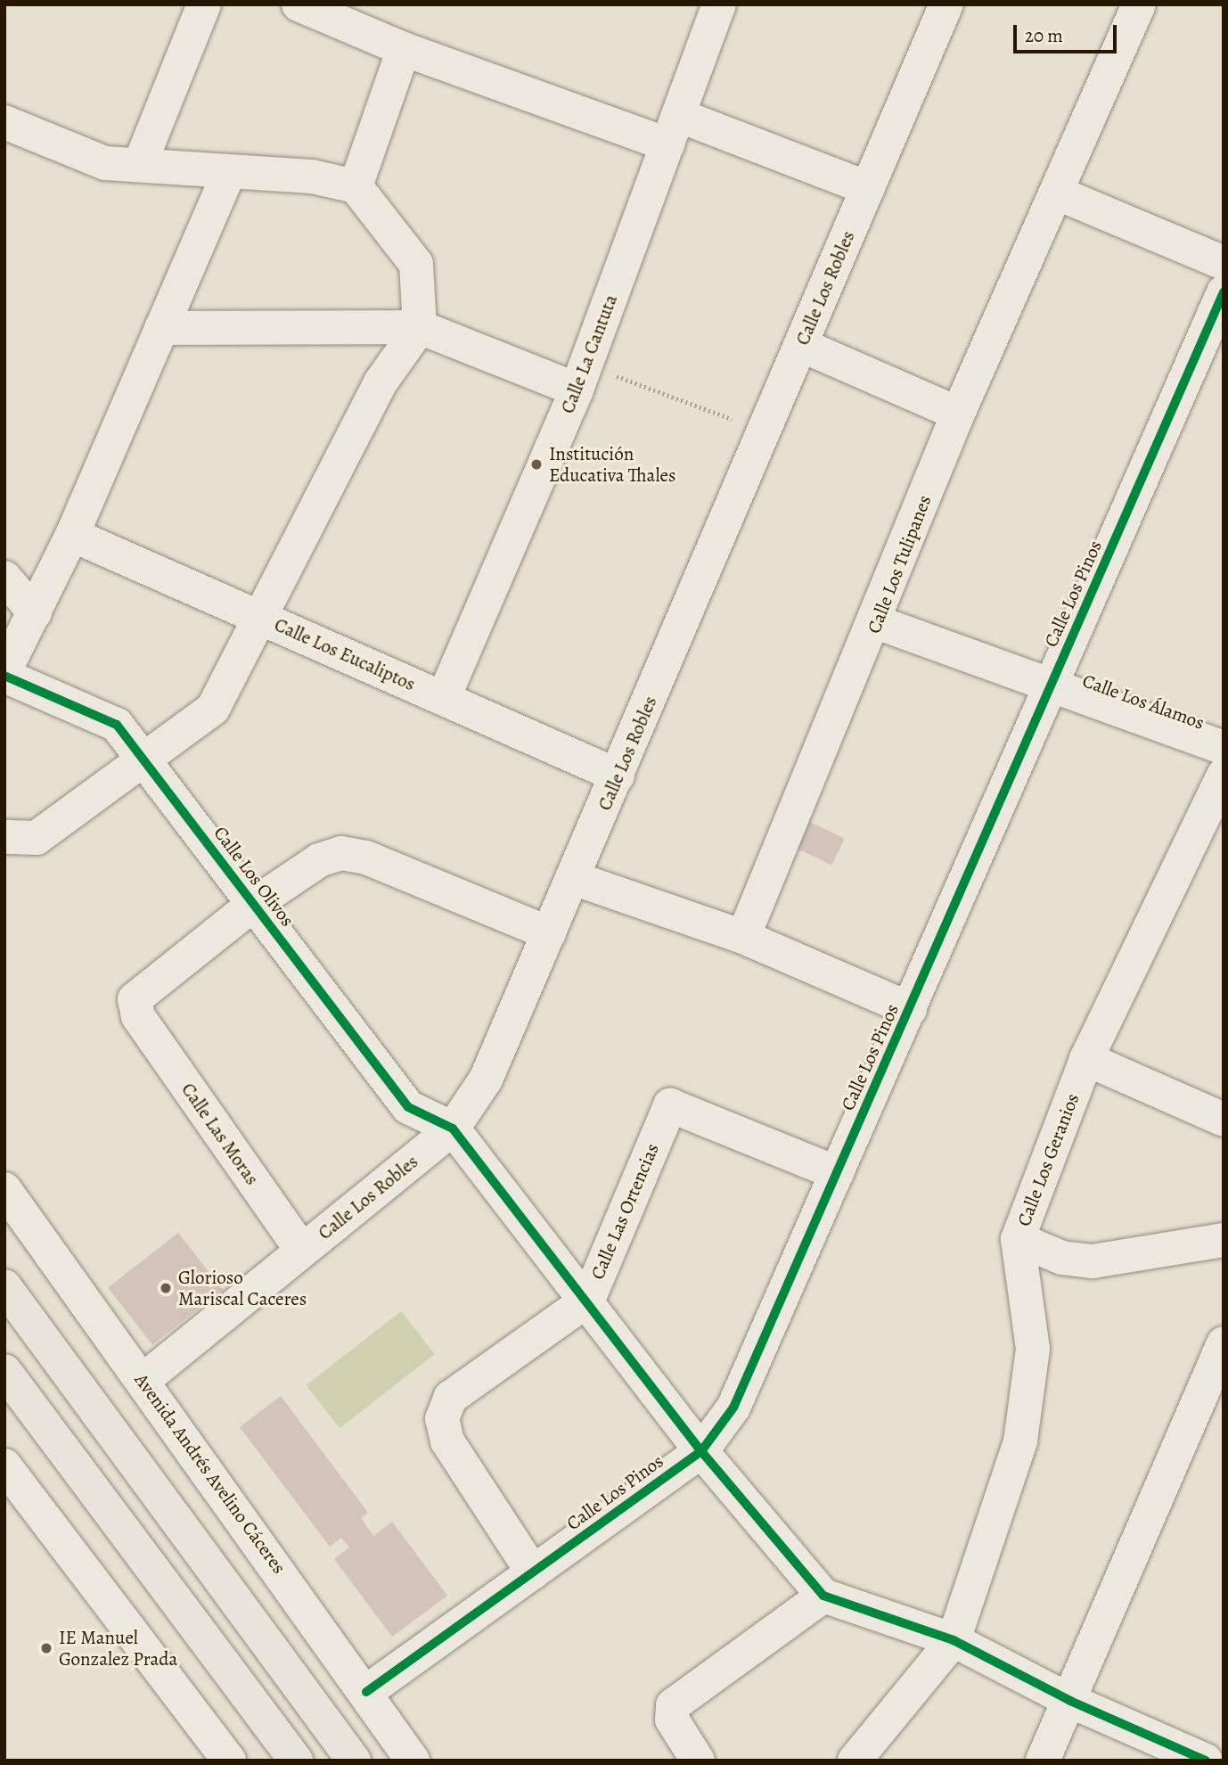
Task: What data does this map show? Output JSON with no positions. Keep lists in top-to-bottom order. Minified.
{"streets":{"street":["Calle Los Robles","Calle La Cantuta","Calle Los Tulipanes","Calle Los Pinos","Calle Los Eucaliptos","Calle Los Álamos","Calle Los Olivos","Calle Las Moras","Calle Los Geranios","Calle Las Ortencias","Avenida Andrés Avelino Cáceres"]},"crossings":[["Calle Los Robles","Calle Los Eucaliptos"],["Calle Los Robles","Calle Los Olivos"],["Calle Los Robles","Calle Las Moras"],["Calle Los Robles","Avenida Andrés Avelino Cáceres"],["Calle La Cantuta","Calle Los Eucaliptos"],["Calle Los Tulipanes","Calle Los Álamos"],["Calle Los Pinos","Calle Los Álamos"],["Calle Los Pinos","Calle Las Ortencias"],["Calle Los Pinos","Avenida Andrés Avelino Cáceres"],["Calle Los Olivos","Calle Las Moras"]],"places":["Institución Educativa Thales","Glorioso Mariscal Caceres","IE Manuel Gonzalez Prada"],"scale_bar":"20 m"}
